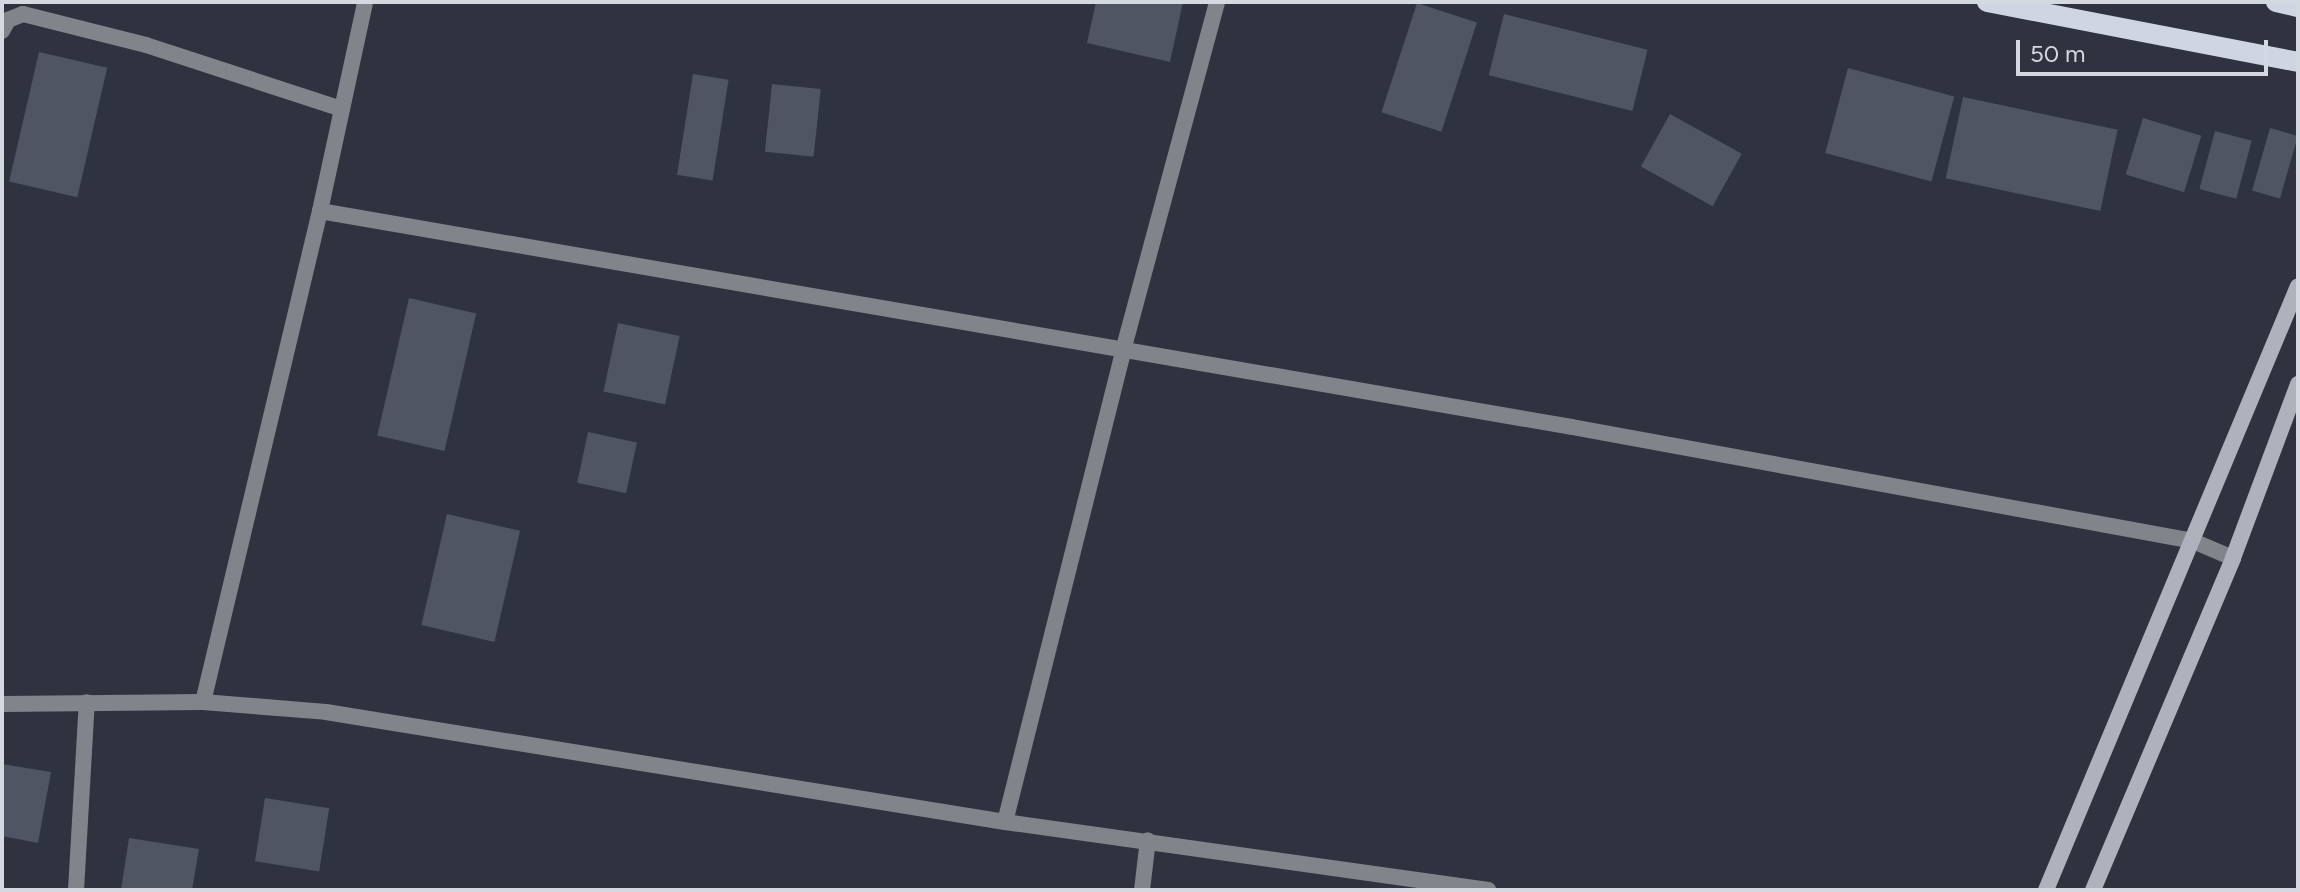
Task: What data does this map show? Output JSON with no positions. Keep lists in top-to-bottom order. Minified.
{"scale_bar":"50 m"}
